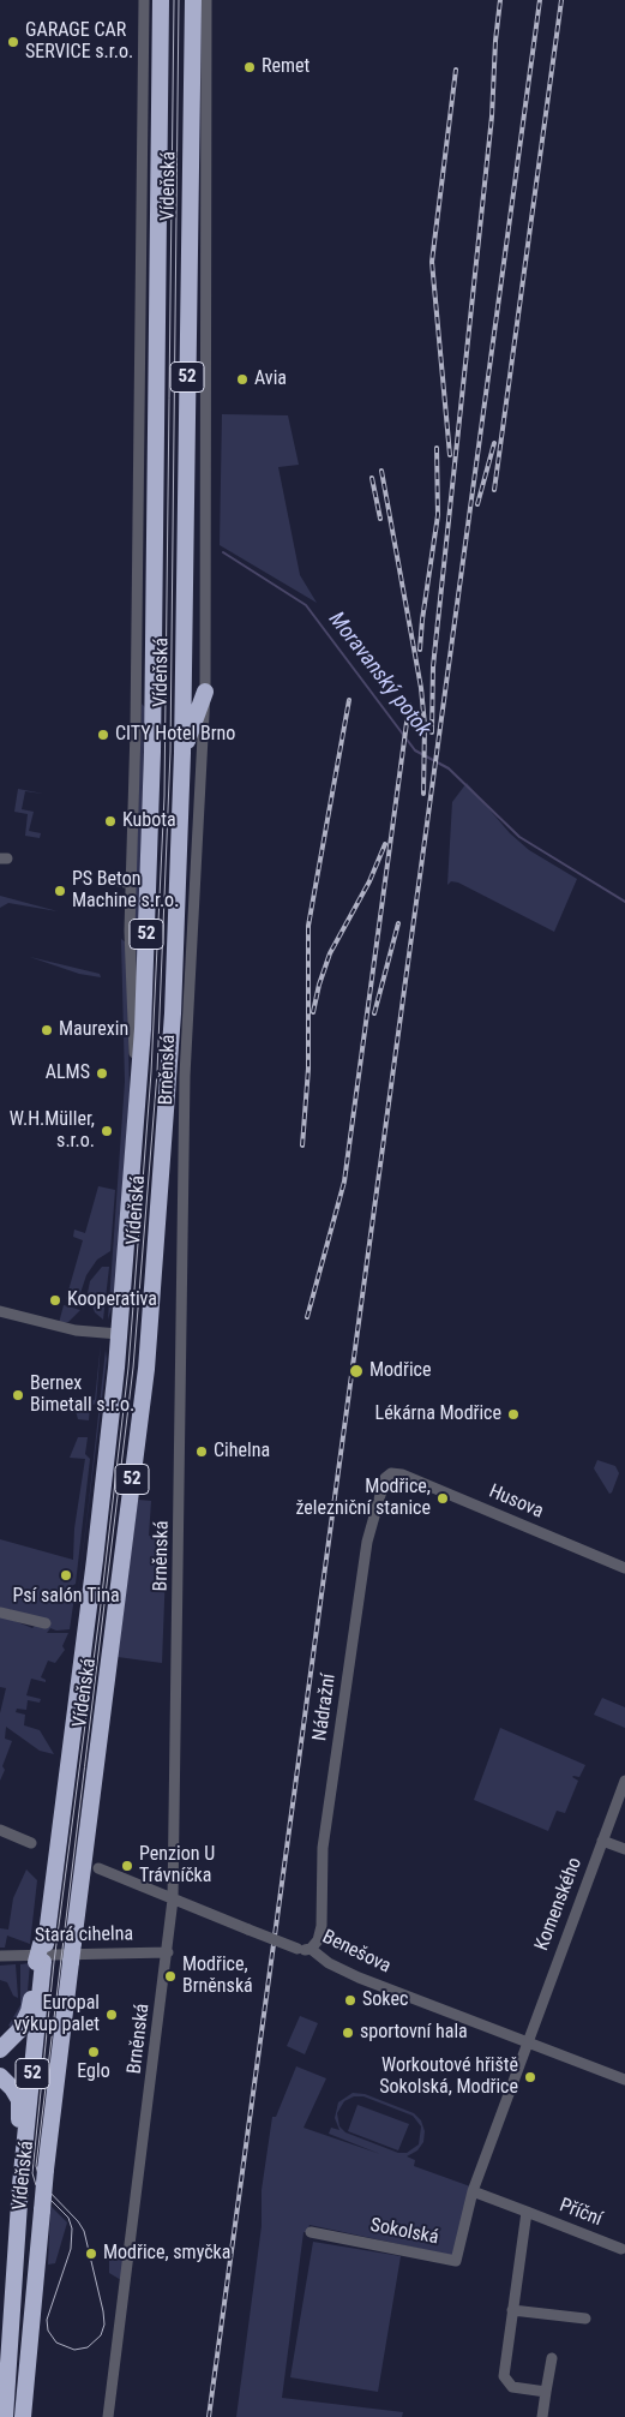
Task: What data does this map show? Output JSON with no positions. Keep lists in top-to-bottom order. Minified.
{"streets":{"highway":["Vídeňská","52"],"street":["Brněnská","Husova","Nádražní","Komenského","Stará cihelna","Benešova","Příční","Sokolská"]},"crossings":[["Vídeňská","Brněnská"],["Brněnská","Stará cihelna"],["Brněnská","Benešova"],["Husova","Nádražní"],["Nádražní","Benešova"],["Komenského","Benešova"],["Komenského","Sokolská"],["Benešova","Sokolská"]],"water":["Moravanský potok"],"places":["GARAGE CAR SERVICE s.r.o.","Remet","Avia","CITY Hotel Brno","Kubota","PS Beton Machine s.r.o.","Maurexin","ALMS","W.H.Müller, s.r.o.","Kooperativa","Modřice","Bernex Bimetall s.r.o.","Lékárna Modřice","Cihelna","Modřice, železniční stanice","Psí salón Tina","Penzion U Trávníčka","Modřice, Brněnská","Sokec","Europal výkup palet","sportovní hala","Eglo","Workoutové hřiště Sokolská, Modřice","Modřice, smyčka"]}
